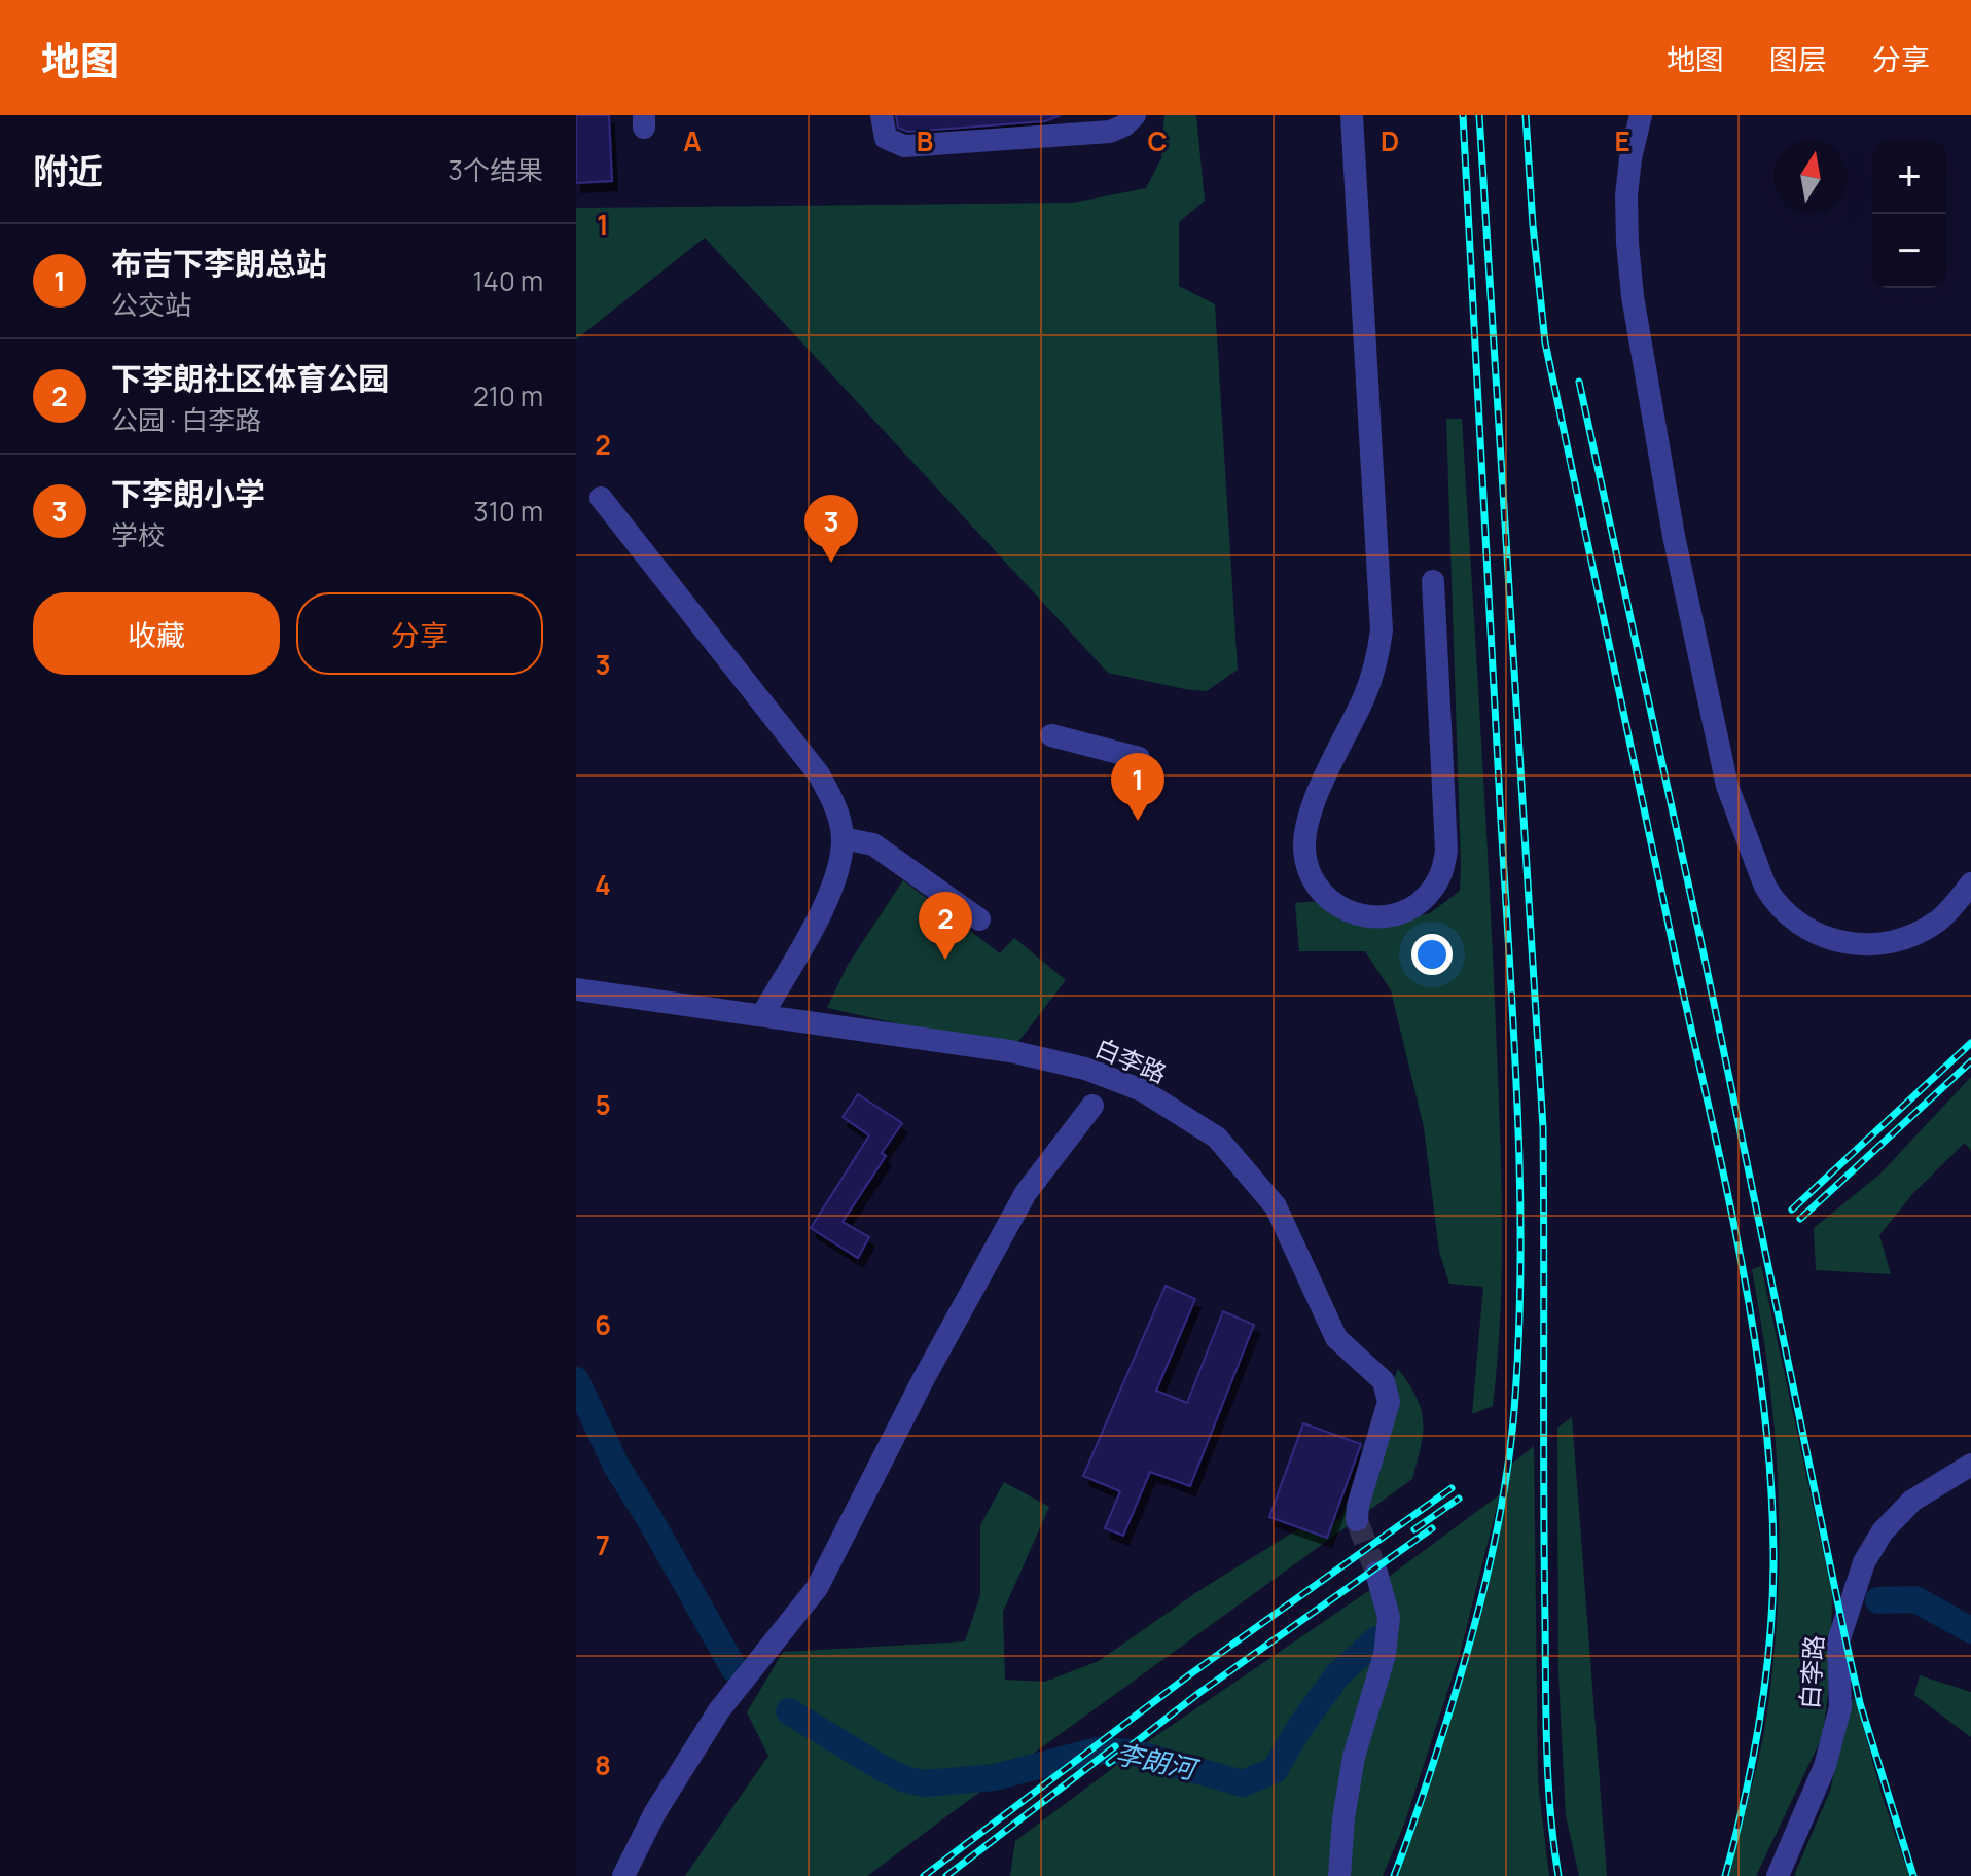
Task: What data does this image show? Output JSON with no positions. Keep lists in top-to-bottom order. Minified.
{"streets":{"street":["白李路"]},"water":["李朗河"],"north":"top","page":{"header":"地图","nav":["地图","图层","分享"],"heading":["附近","3个结果"],"map_buttons":["+","−"],"list":[{"mark":"1","name":"布吉下李朗总站","note":"公交站","value":"140 m"},{"mark":"2","name":"下李朗社区体育公园","note":"公园 · 白李路","value":"210 m"},{"mark":"3","name":"下李朗小学","note":"学校","value":"310 m"}],"pins":["3","1","2"],"buttons":["收藏","分享"]},"grid":{"columns":["A","B","C","D","E"],"rows":["1","2","3","4","5","6","7","8"]}}
